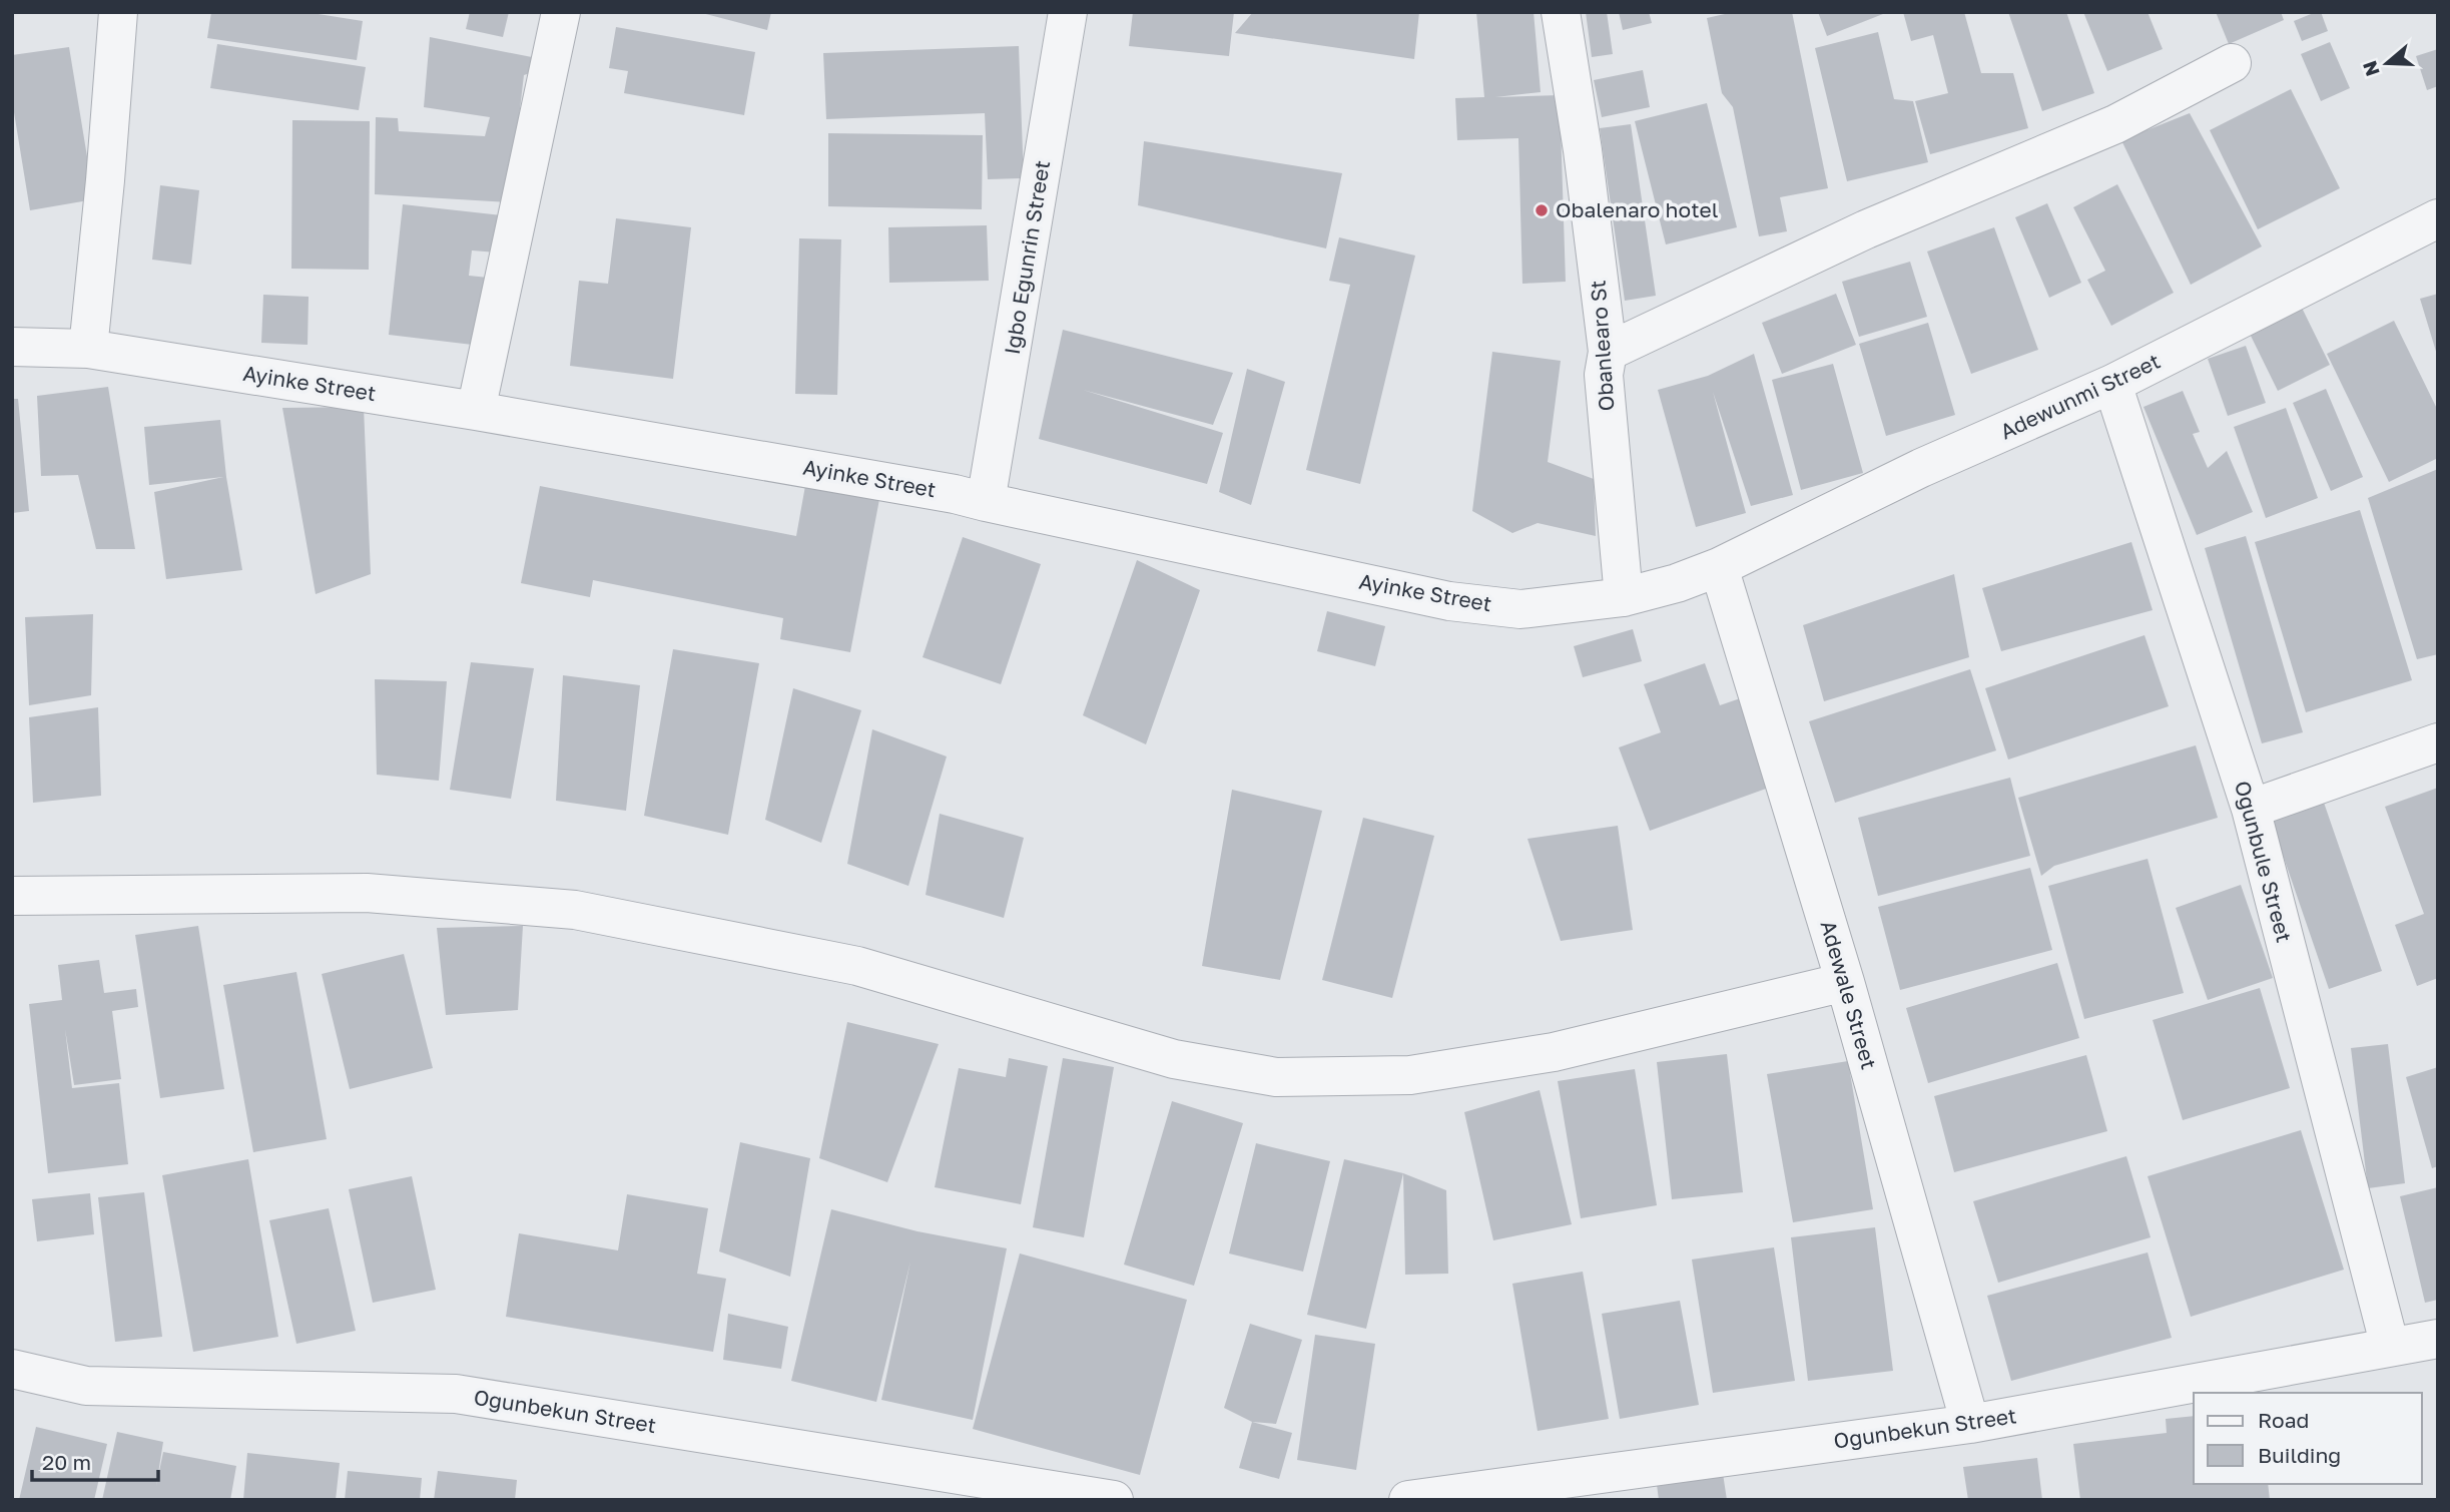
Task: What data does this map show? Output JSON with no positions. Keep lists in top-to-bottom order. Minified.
{"streets":{"street":["Igbo Egunrin Street","Obanlearo St","Ayinke Street","Adewunmi Street","Ogunbule Street","Adewale Street","Ogunbekun Street"]},"crossings":[["Igbo Egunrin Street","Ayinke Street"],["Obanlearo St","Ayinke Street"],["Ayinke Street","Adewunmi Street"],["Ayinke Street","Adewale Street"],["Adewunmi Street","Ogunbule Street"],["Adewunmi Street","Adewale Street"],["Ogunbule Street","Ogunbekun Street"],["Adewale Street","Ogunbekun Street"]],"places":["Obalenaro hotel"],"legend":["Road","Building"],"scale_bar":"20 m","north":"left"}
